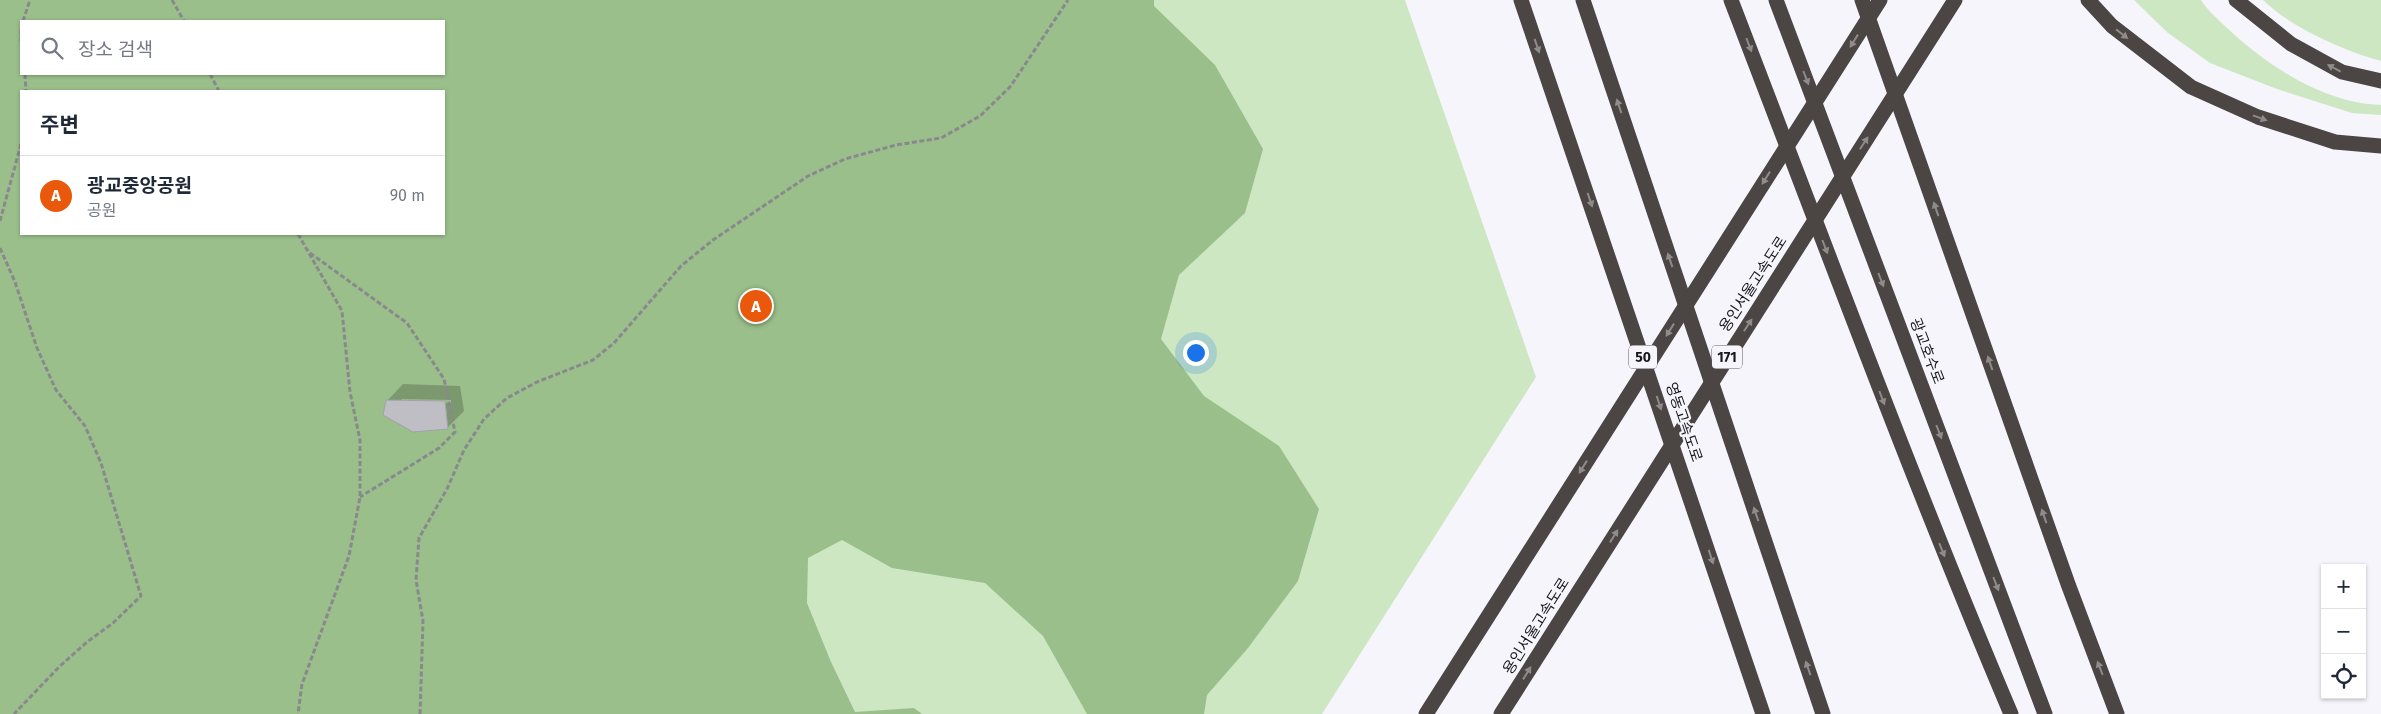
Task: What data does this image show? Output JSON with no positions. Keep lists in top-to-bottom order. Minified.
{"streets":{"highway":["용인서울고속도로","광교호수로","50","171","영동고속도로"]},"page":{"search":"장소 검색","heading":"주변","list":[{"mark":"A","name":"광교중앙공원","note":"공원","value":"90 m"}],"pins":"A","map_buttons":["+","−"]}}
